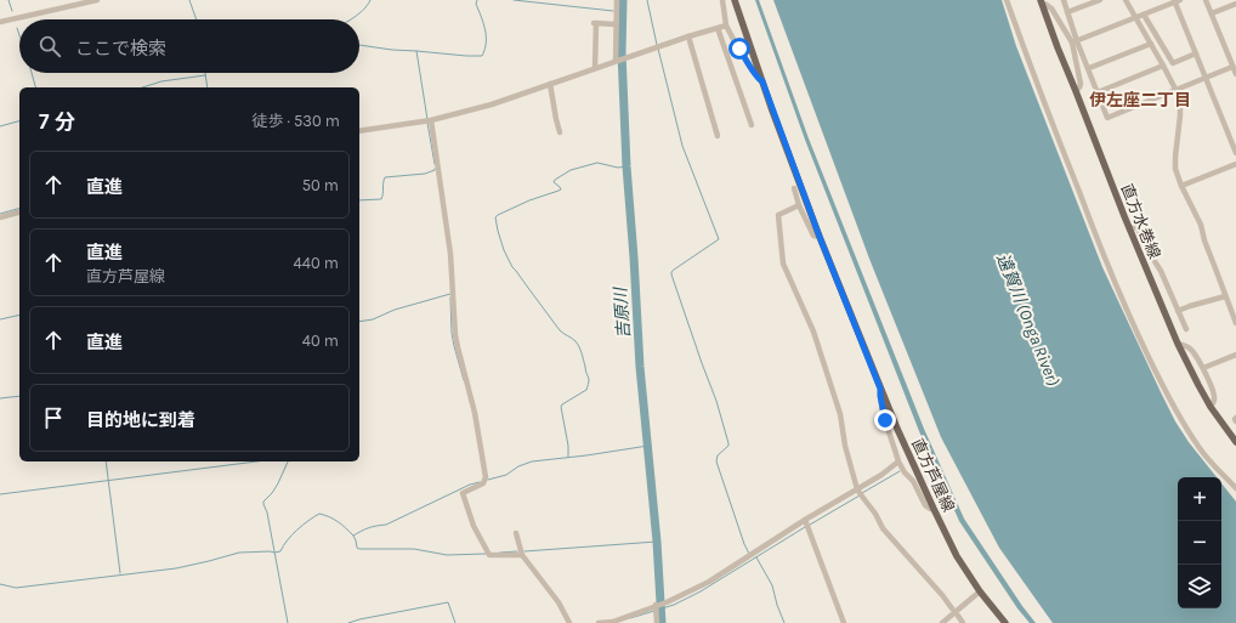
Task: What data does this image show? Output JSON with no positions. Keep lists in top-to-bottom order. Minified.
{"streets":{"main road":["直方水巻線","直方芦屋線"]},"districts":["伊左座二丁目"],"water":["吉原川","遠賀川 (Onga River)"],"page":{"search":"ここで検索","heading":["7 分","徒歩 · 530 m"],"list":[["直進","50 m"],["直進","直方芦屋線","440 m"],["直進","40 m"],"目的地に到着"],"map_buttons":["+","−"]}}
